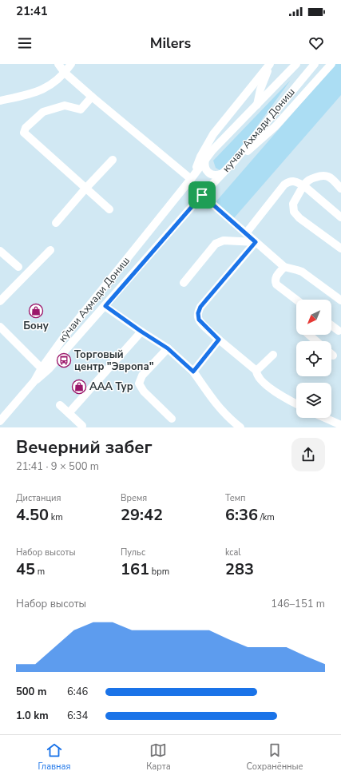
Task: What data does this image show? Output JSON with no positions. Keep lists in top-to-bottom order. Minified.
{"streets":{"street":["кучаи Ахмади Дониш","кӯчаи Аҳмади Дониш"]},"crossings":[["кучаи Ахмади Дониш","кӯчаи Аҳмади Дониш"]],"places":{"shop":["Бону","ААА Тур"],"bus stop":["Торговый центр \"Эвропа\""]},"north":"bottom left","page":{"status":"21:41","header":"Milers","heading":["Вечерний забег","21:41 · 9 × 500 m"],"stats":[["Дистанция","4.50 km"],["Время","29:42"],["Темп","6:36 /km"],["Набор высоты","45 m"],["Пульс","161 bpm"],["kcal","283"]],"chart":["Набор высоты","146–151 m"],"list":[{"name":"500 m","note":"6:46"},{"name":"1.0 km","note":"6:34"}],"tabs":["Главная","Карта","Сохранённые"]}}
